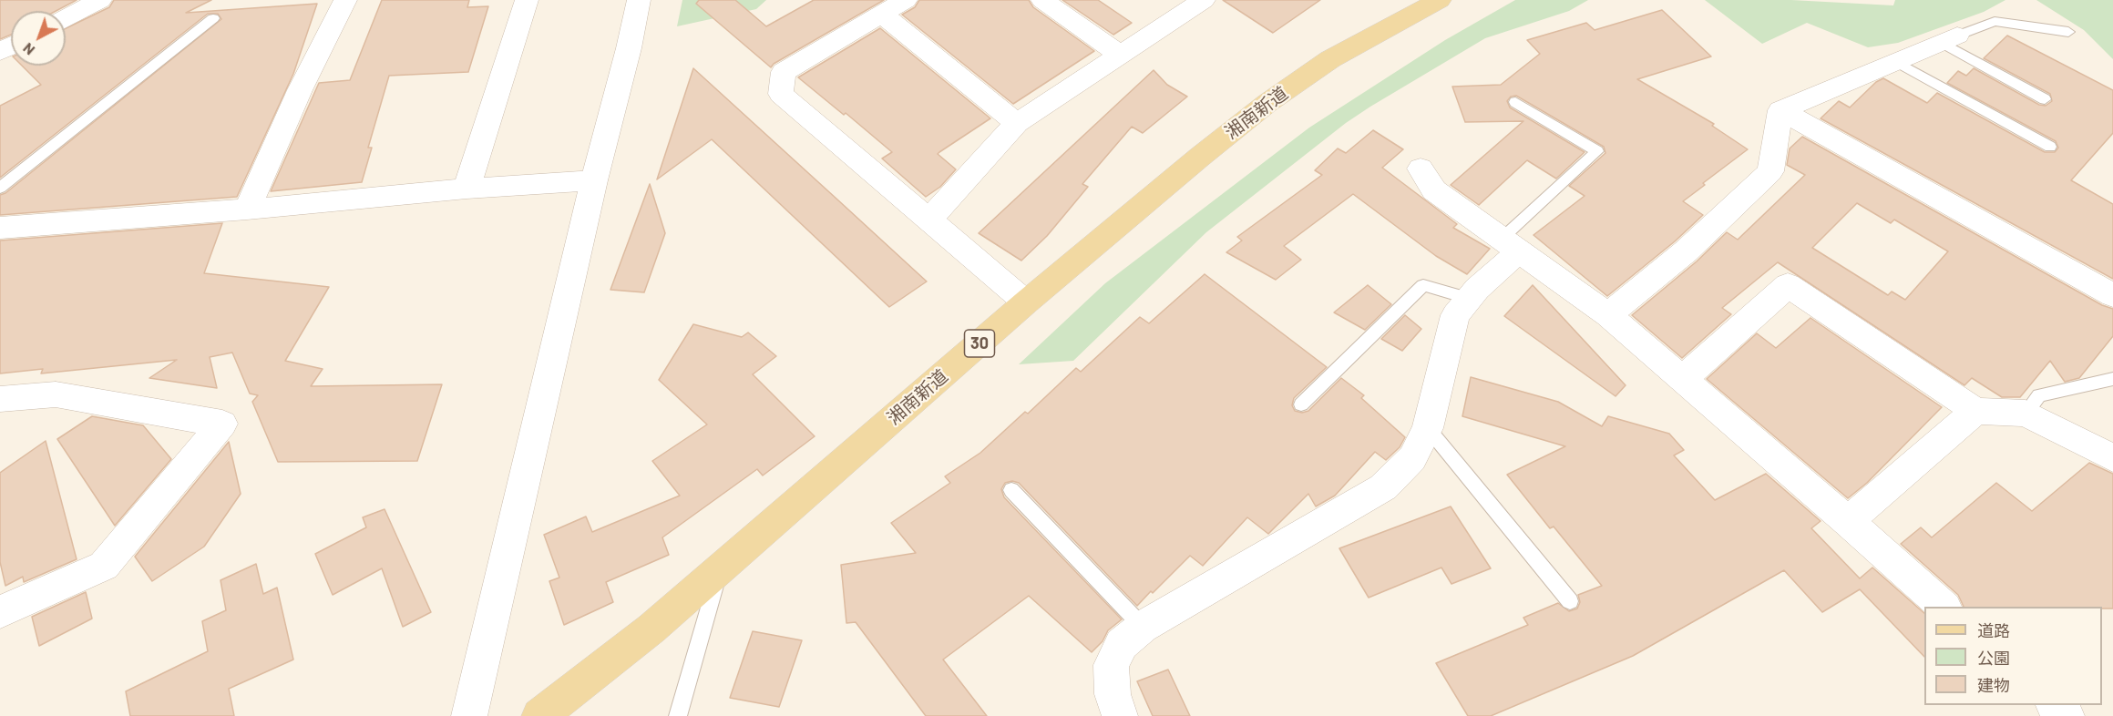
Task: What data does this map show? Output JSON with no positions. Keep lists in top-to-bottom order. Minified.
{"streets":{"main road":["湘南新道","30"]},"legend":["道路","公園","建物"],"north":"bottom left"}
